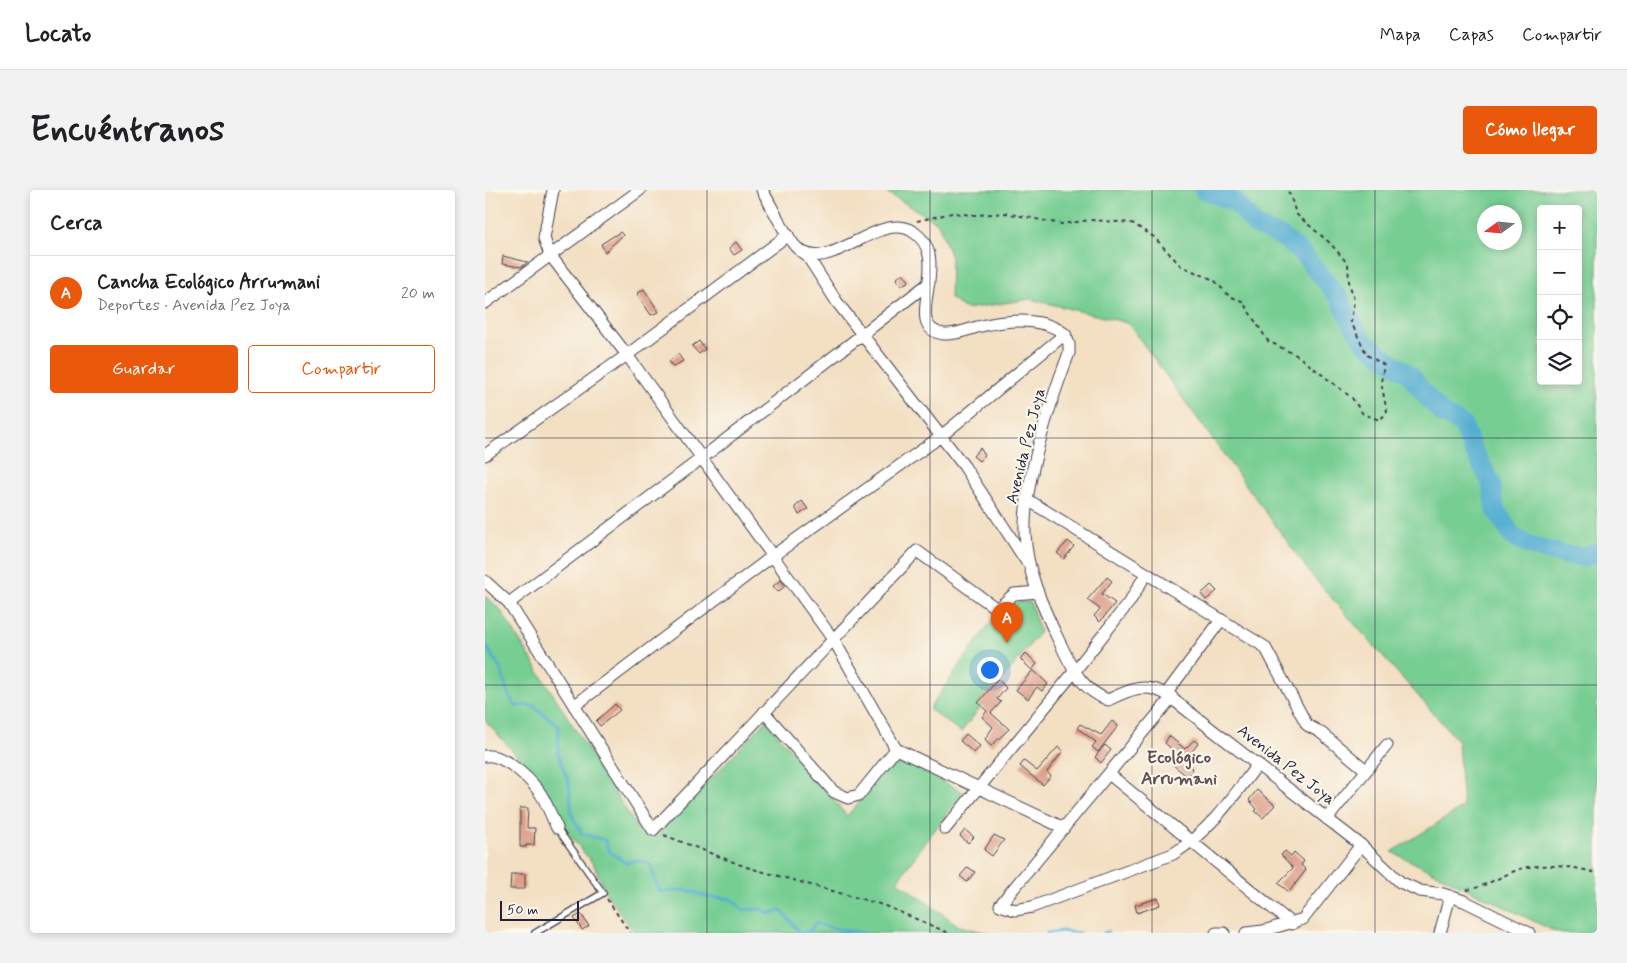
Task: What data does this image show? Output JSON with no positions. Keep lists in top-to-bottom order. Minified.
{"streets":{"street":["Avenida Pez Joya"]},"districts":["Ecológico Arrumani"],"scale_bar":"50 m","north":"left","page":{"header":"Locato","nav":["Mapa","Capas","Compartir"],"buttons":["Cómo llegar",["Guardar","Compartir"]],"title":"Encuéntranos","heading":"Cerca","map_buttons":["+","−"],"list":[{"mark":"A","name":"Cancha Ecológico Arrumani","note":"Deportes · Avenida Pez Joya","value":"20 m"}],"pins":"A","scale":"50 m"}}
